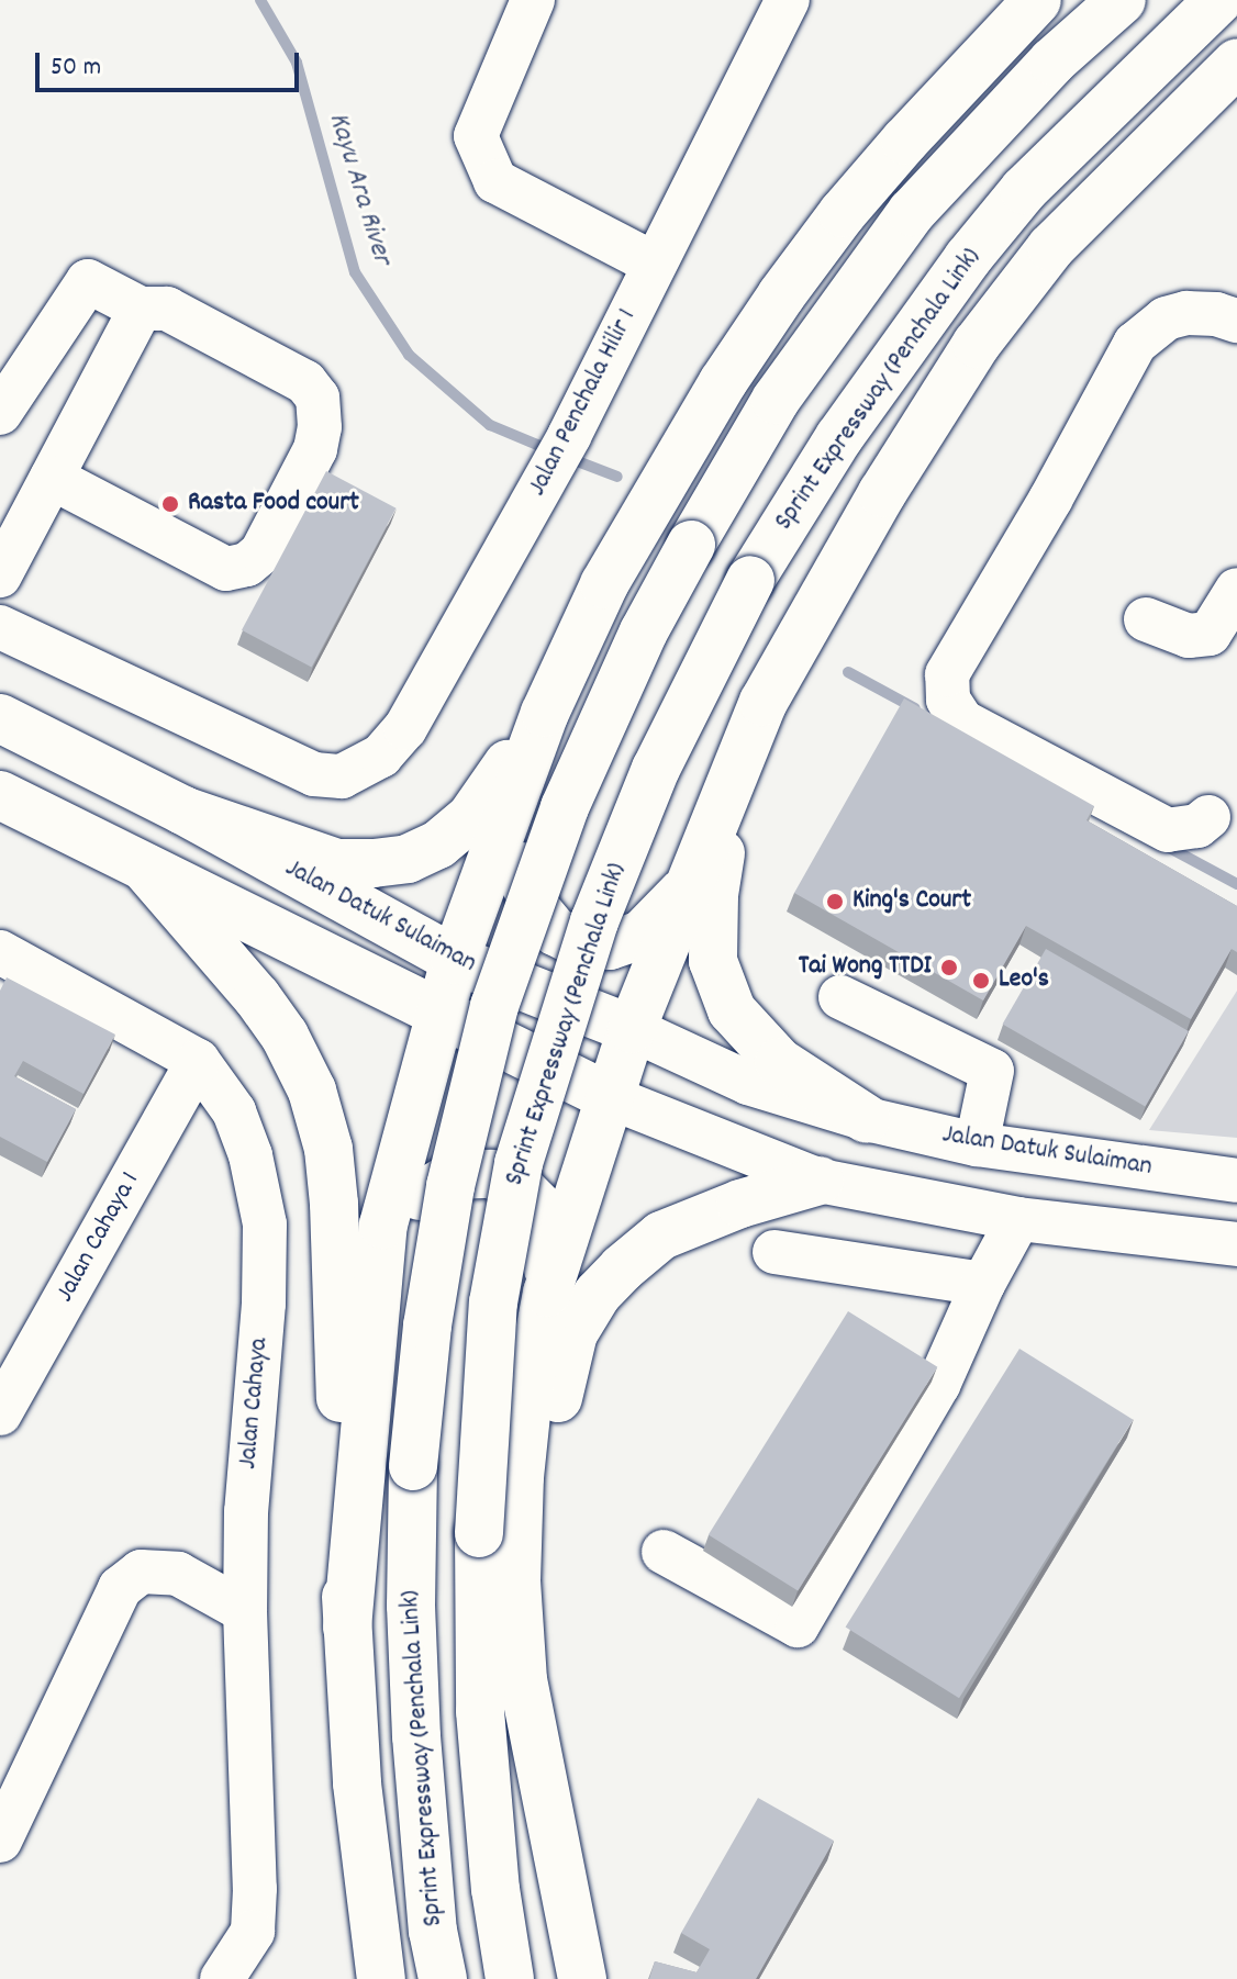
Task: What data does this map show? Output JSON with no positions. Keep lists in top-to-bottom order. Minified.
{"streets":{"main road":["Sprint Expressway (Penchala Link)","Jalan Datuk Sulaiman"],"street":["Jalan Penchala Hilir 1","Jalan Cahaya 1","Jalan Cahaya"]},"crossings":[["Jalan Cahaya 1","Jalan Cahaya"]],"water":["Kayu Ara River"],"places":["Rasta Food court","King's Court","Tai Wong TTDI","Leo's"],"scale_bar":"50 m"}
